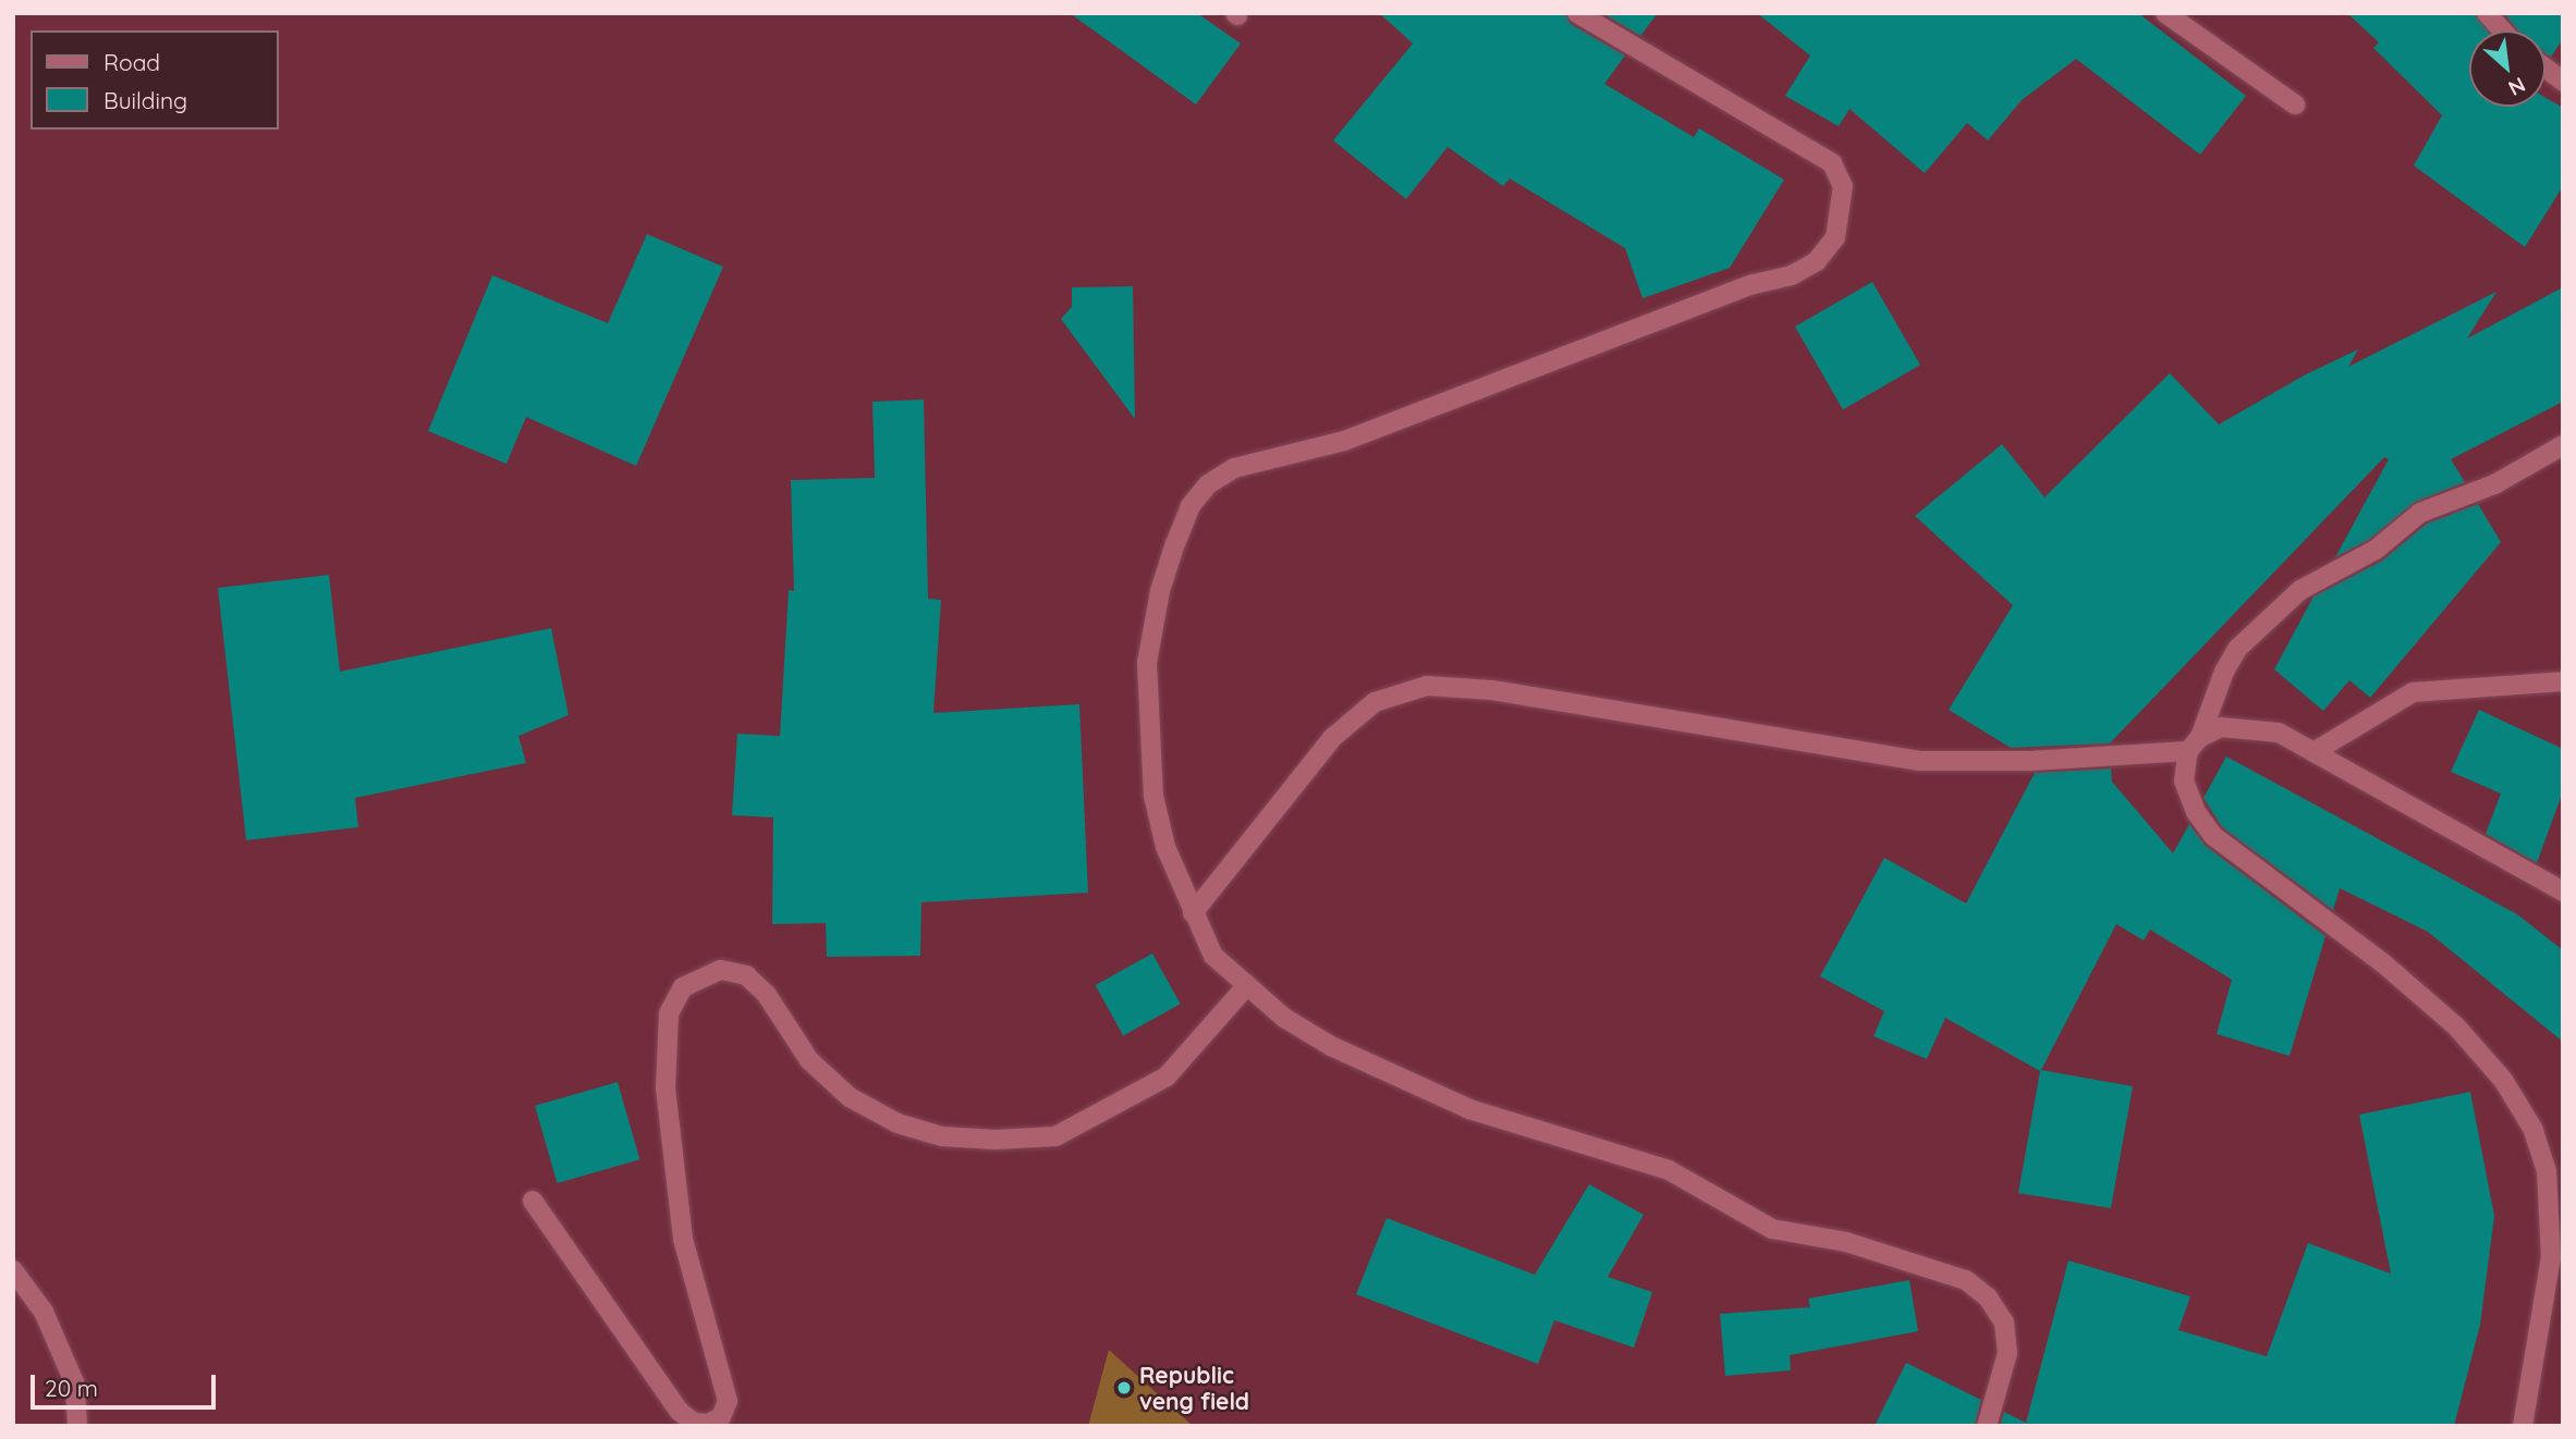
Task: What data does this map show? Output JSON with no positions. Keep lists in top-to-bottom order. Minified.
{"places":["Republic veng field"],"legend":["Road","Building"],"scale_bar":"20 m","north":"bottom right"}
